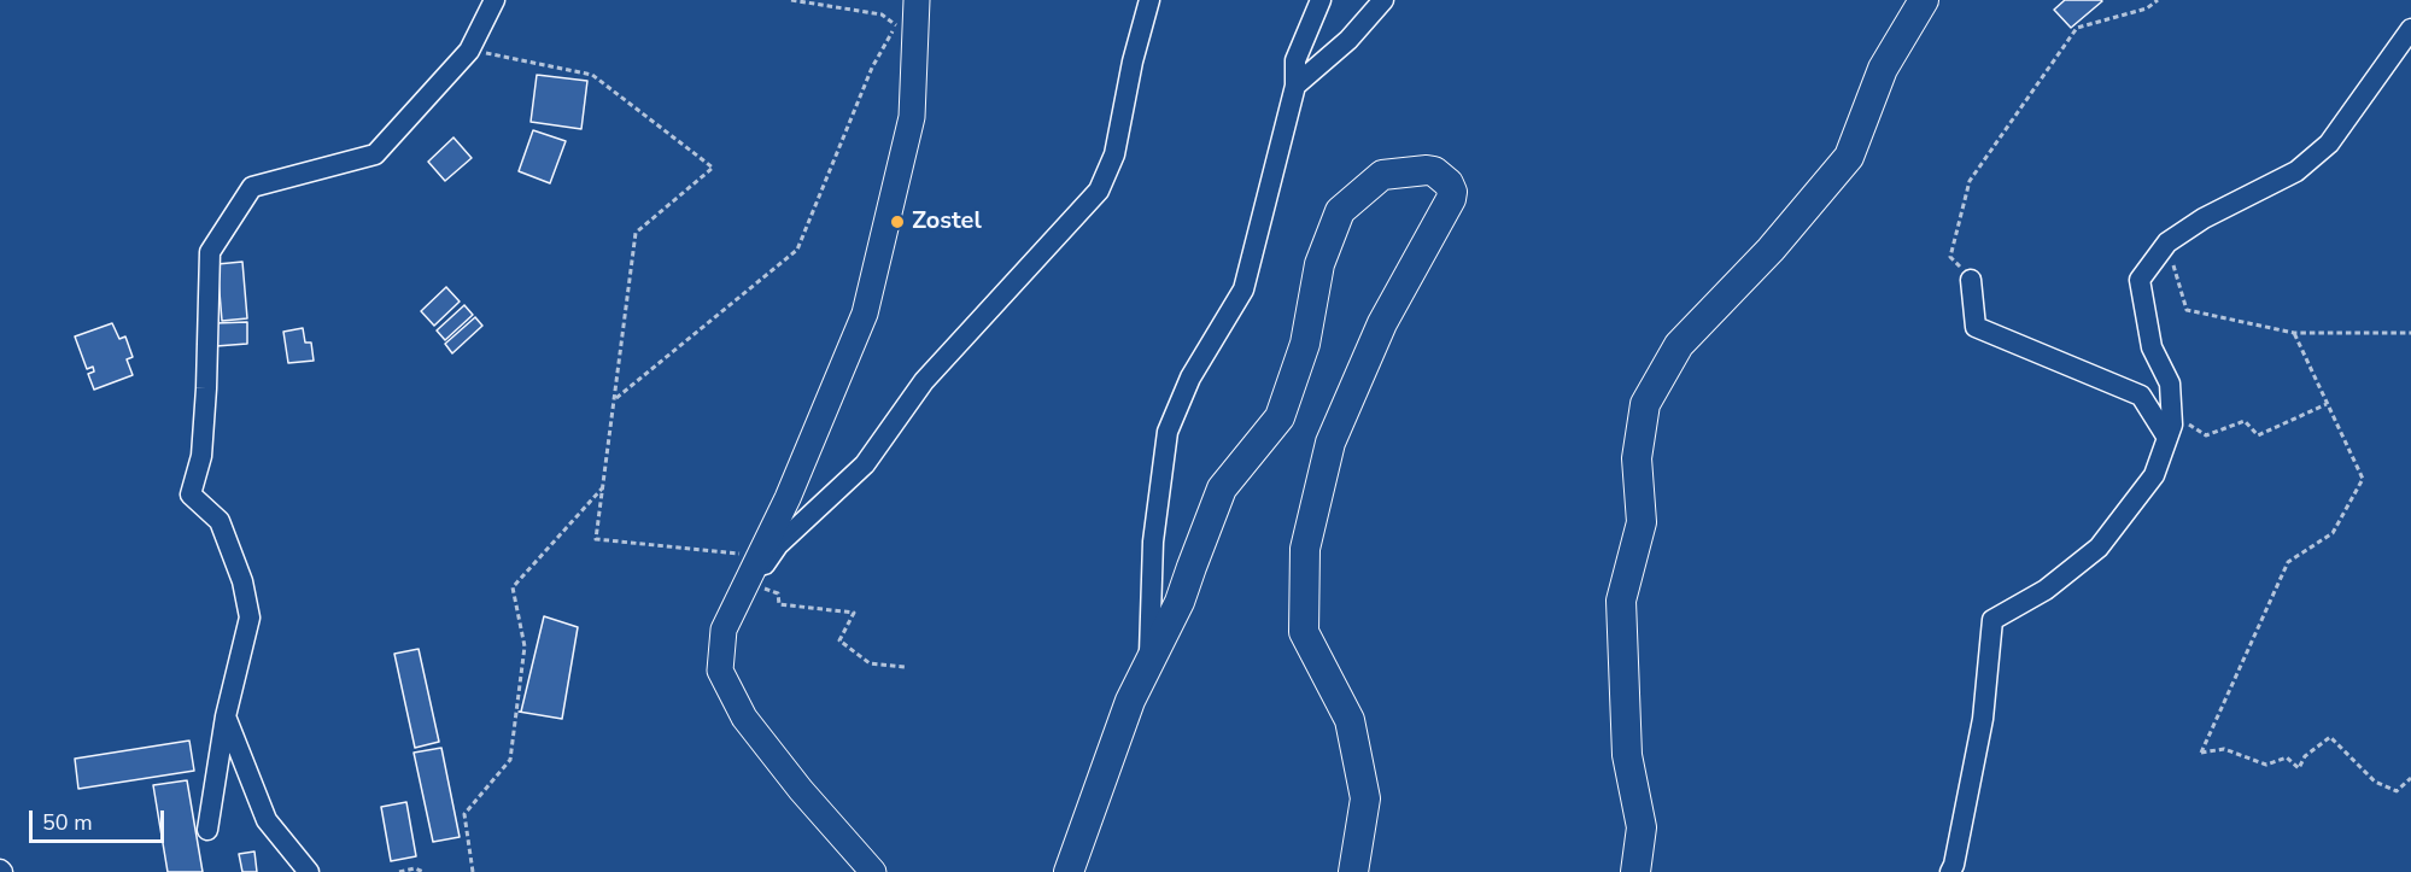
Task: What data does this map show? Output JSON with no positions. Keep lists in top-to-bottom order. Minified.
{"places":["Zostel"],"scale_bar":"50 m"}
